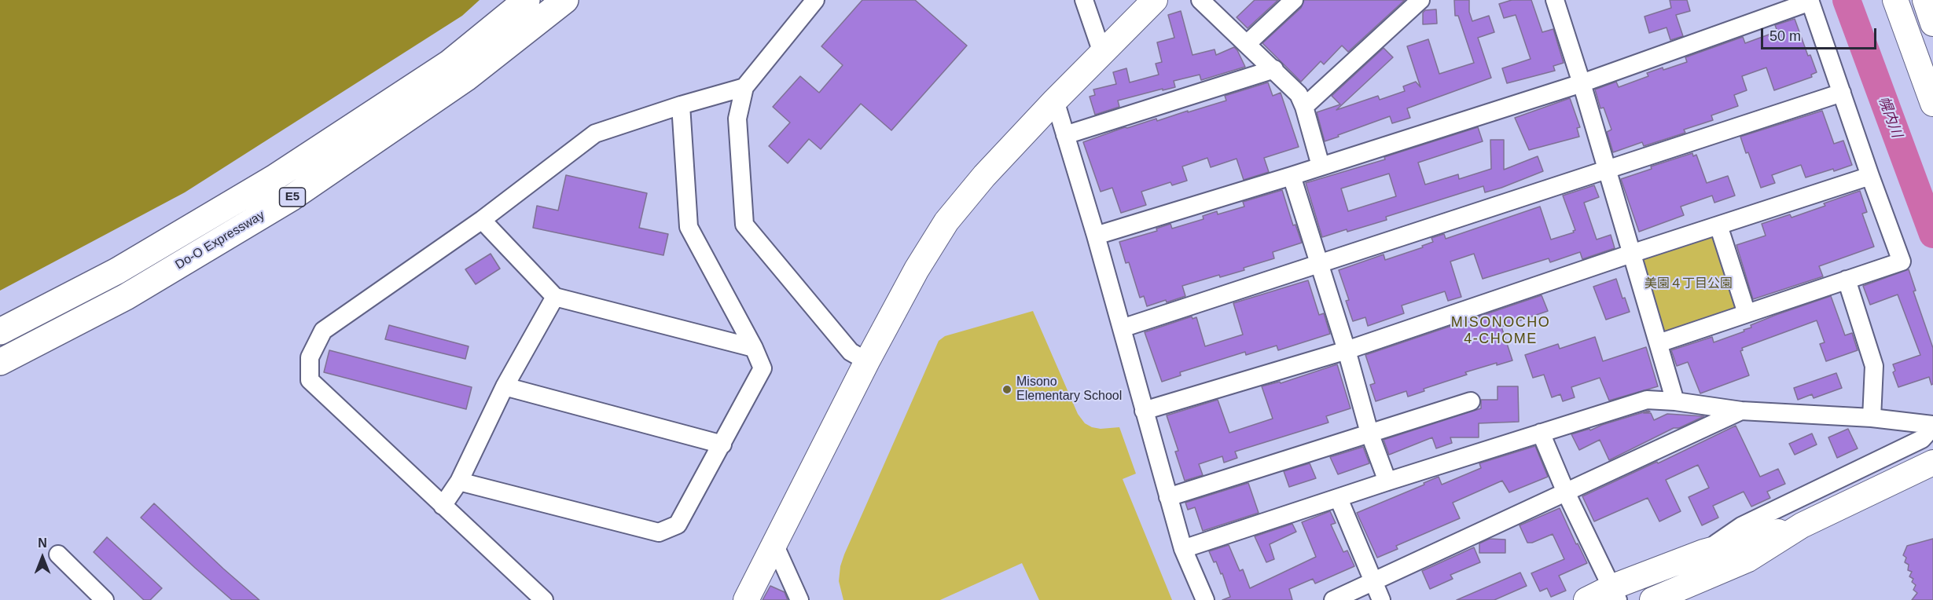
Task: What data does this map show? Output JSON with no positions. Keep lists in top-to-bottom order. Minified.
{"streets":{"highway":["E5","Do-O Expressway"]},"districts":["MISONOCHO 4-CHOME"],"water":["幌内川"],"parks":["美園４丁目公園"],"places":["Misono Elementary School"],"scale_bar":"50 m","north":"top"}
